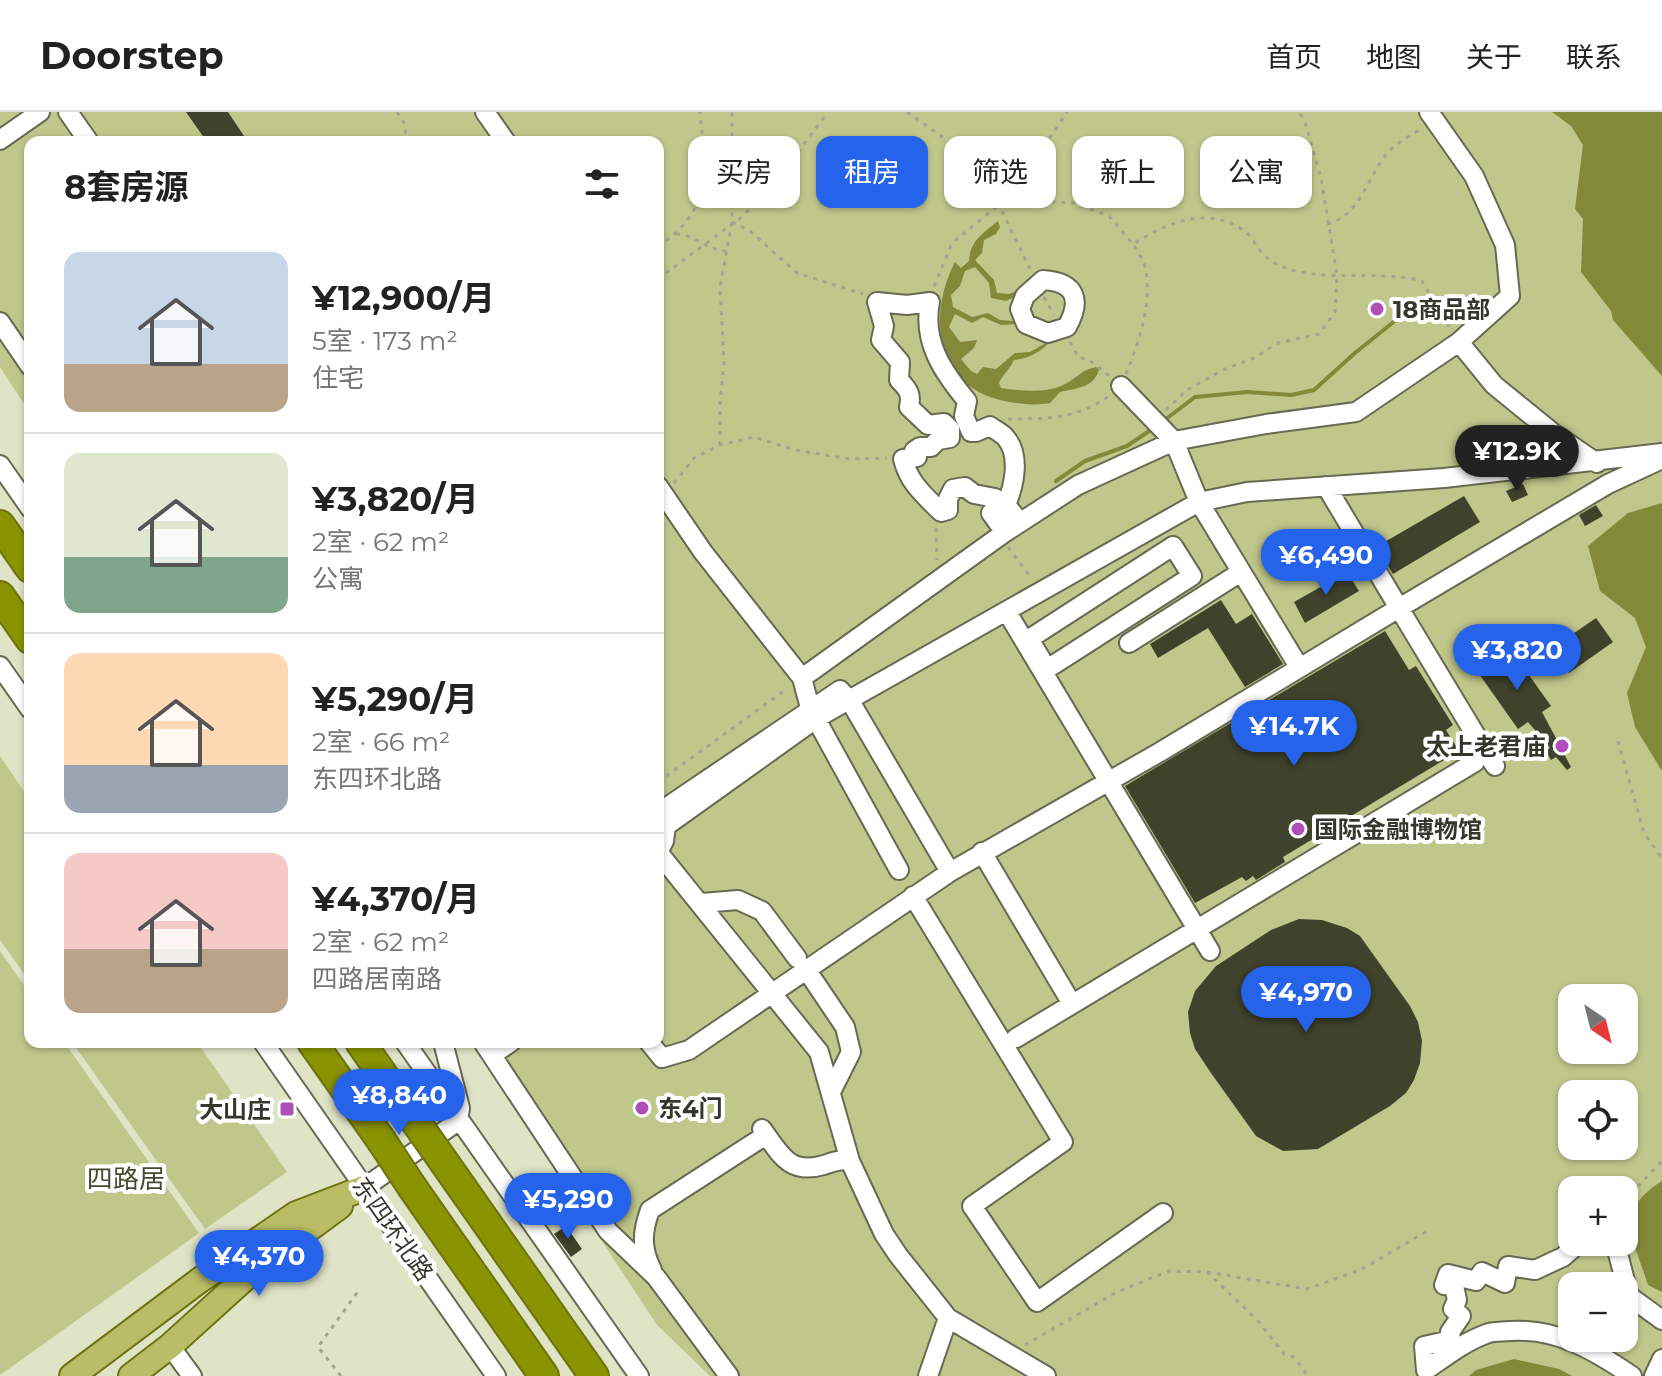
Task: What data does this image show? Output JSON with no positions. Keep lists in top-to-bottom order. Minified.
{"streets":{"highway":["东四环北路"]},"districts":["四路居"],"places":{"other":["18商品部","太上老君庙","国际金融博物馆","东4门"],"transit":["大山庄"]},"north":"bottom right","page":{"header":"Doorstep","nav":["首页","地图","关于","联系"],"chip":["买房","租房","筛选","新上","公寓"],"heading":"8套房源","list":[{"name":"¥12,900/月","note":"5室 · 173 m² · 住宅"},{"name":"¥3,820/月","note":"2室 · 62 m² · 公寓"},{"name":"¥5,290/月","note":"2室 · 66 m² · 东四环北路"},{"name":"¥4,370/月","note":"2室 · 62 m² · 四路居南路"}],"price":["¥12.9K","¥6,490","¥3,820","¥14.7K","¥4,970","¥8,840","¥5,290","¥4,370"],"map_buttons":["+","−"]}}
